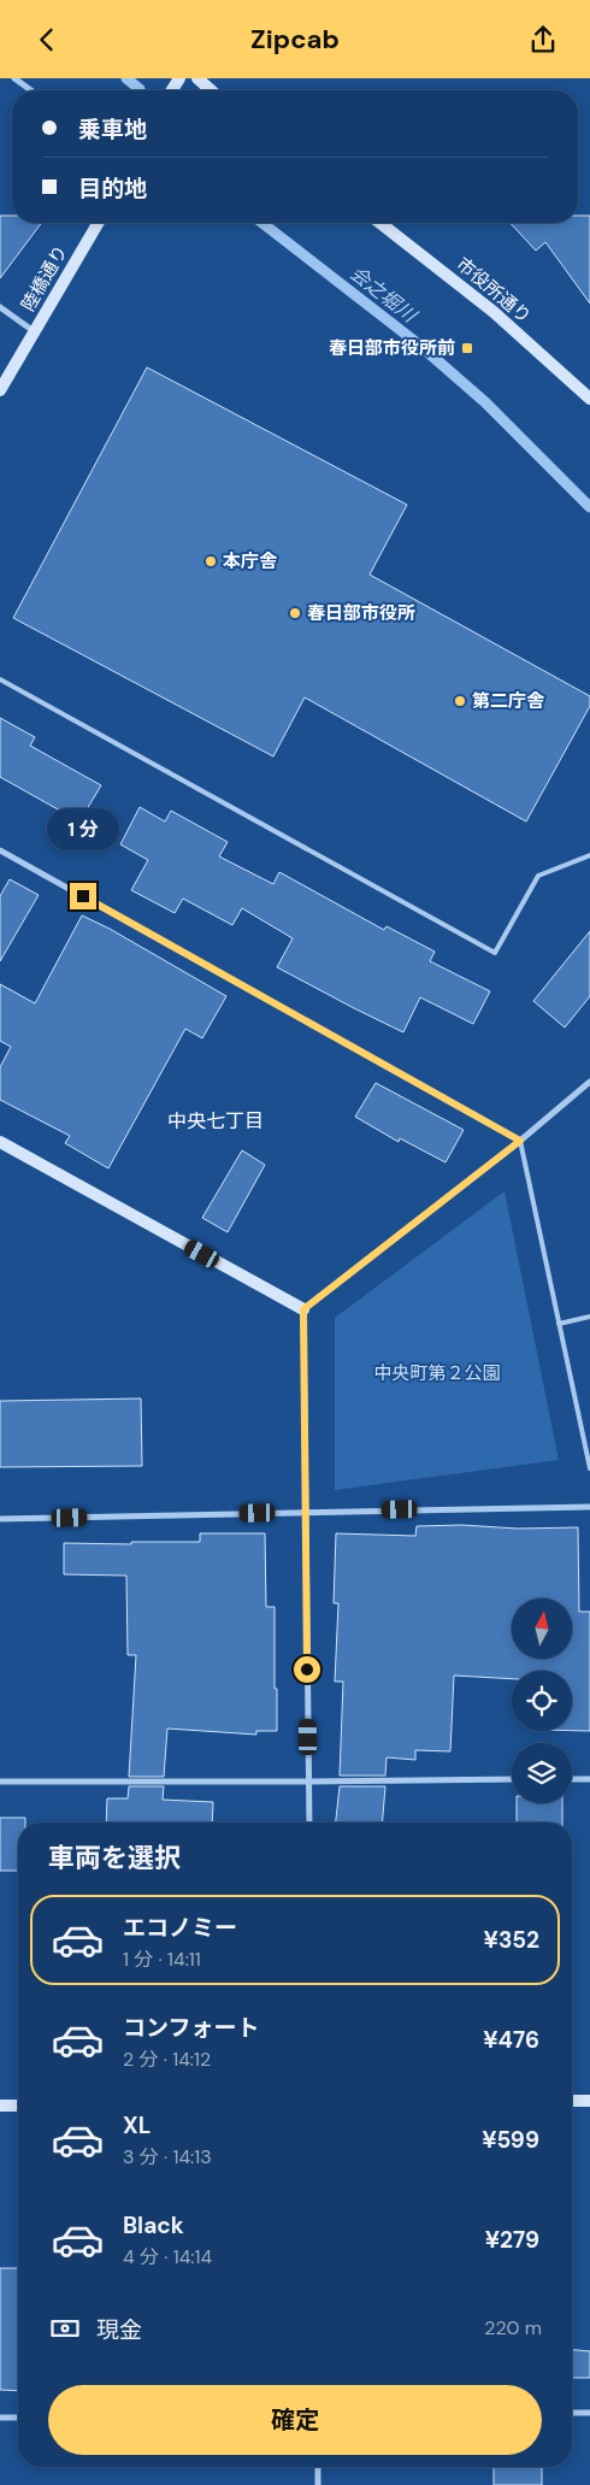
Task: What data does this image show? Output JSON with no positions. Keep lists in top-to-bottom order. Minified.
{"streets":{"street":["陸橋通り","市役所通り"]},"districts":["中央七丁目"],"water":["会之堀川"],"parks":["中央町第２公園"],"places":{"transit":["春日部市役所前"],"other":["本庁舎","春日部市役所","第二庁舎"]},"north":"top","page":{"header":"Zipcab","banner":["乗車地","目的地"],"bubble":"1 分","heading":"車両を選択","list":[{"name":"エコノミー","note":"1 分 · 14:11","value":"¥352"},{"name":"コンフォート","note":"2 分 · 14:12","value":"¥476"},{"name":"XL","note":"3 分 · 14:13","value":"¥599"},{"name":"Black","note":"4 分 · 14:14","value":"¥279"}],"pay":["現金","220 m"],"buttons":"確定"}}
